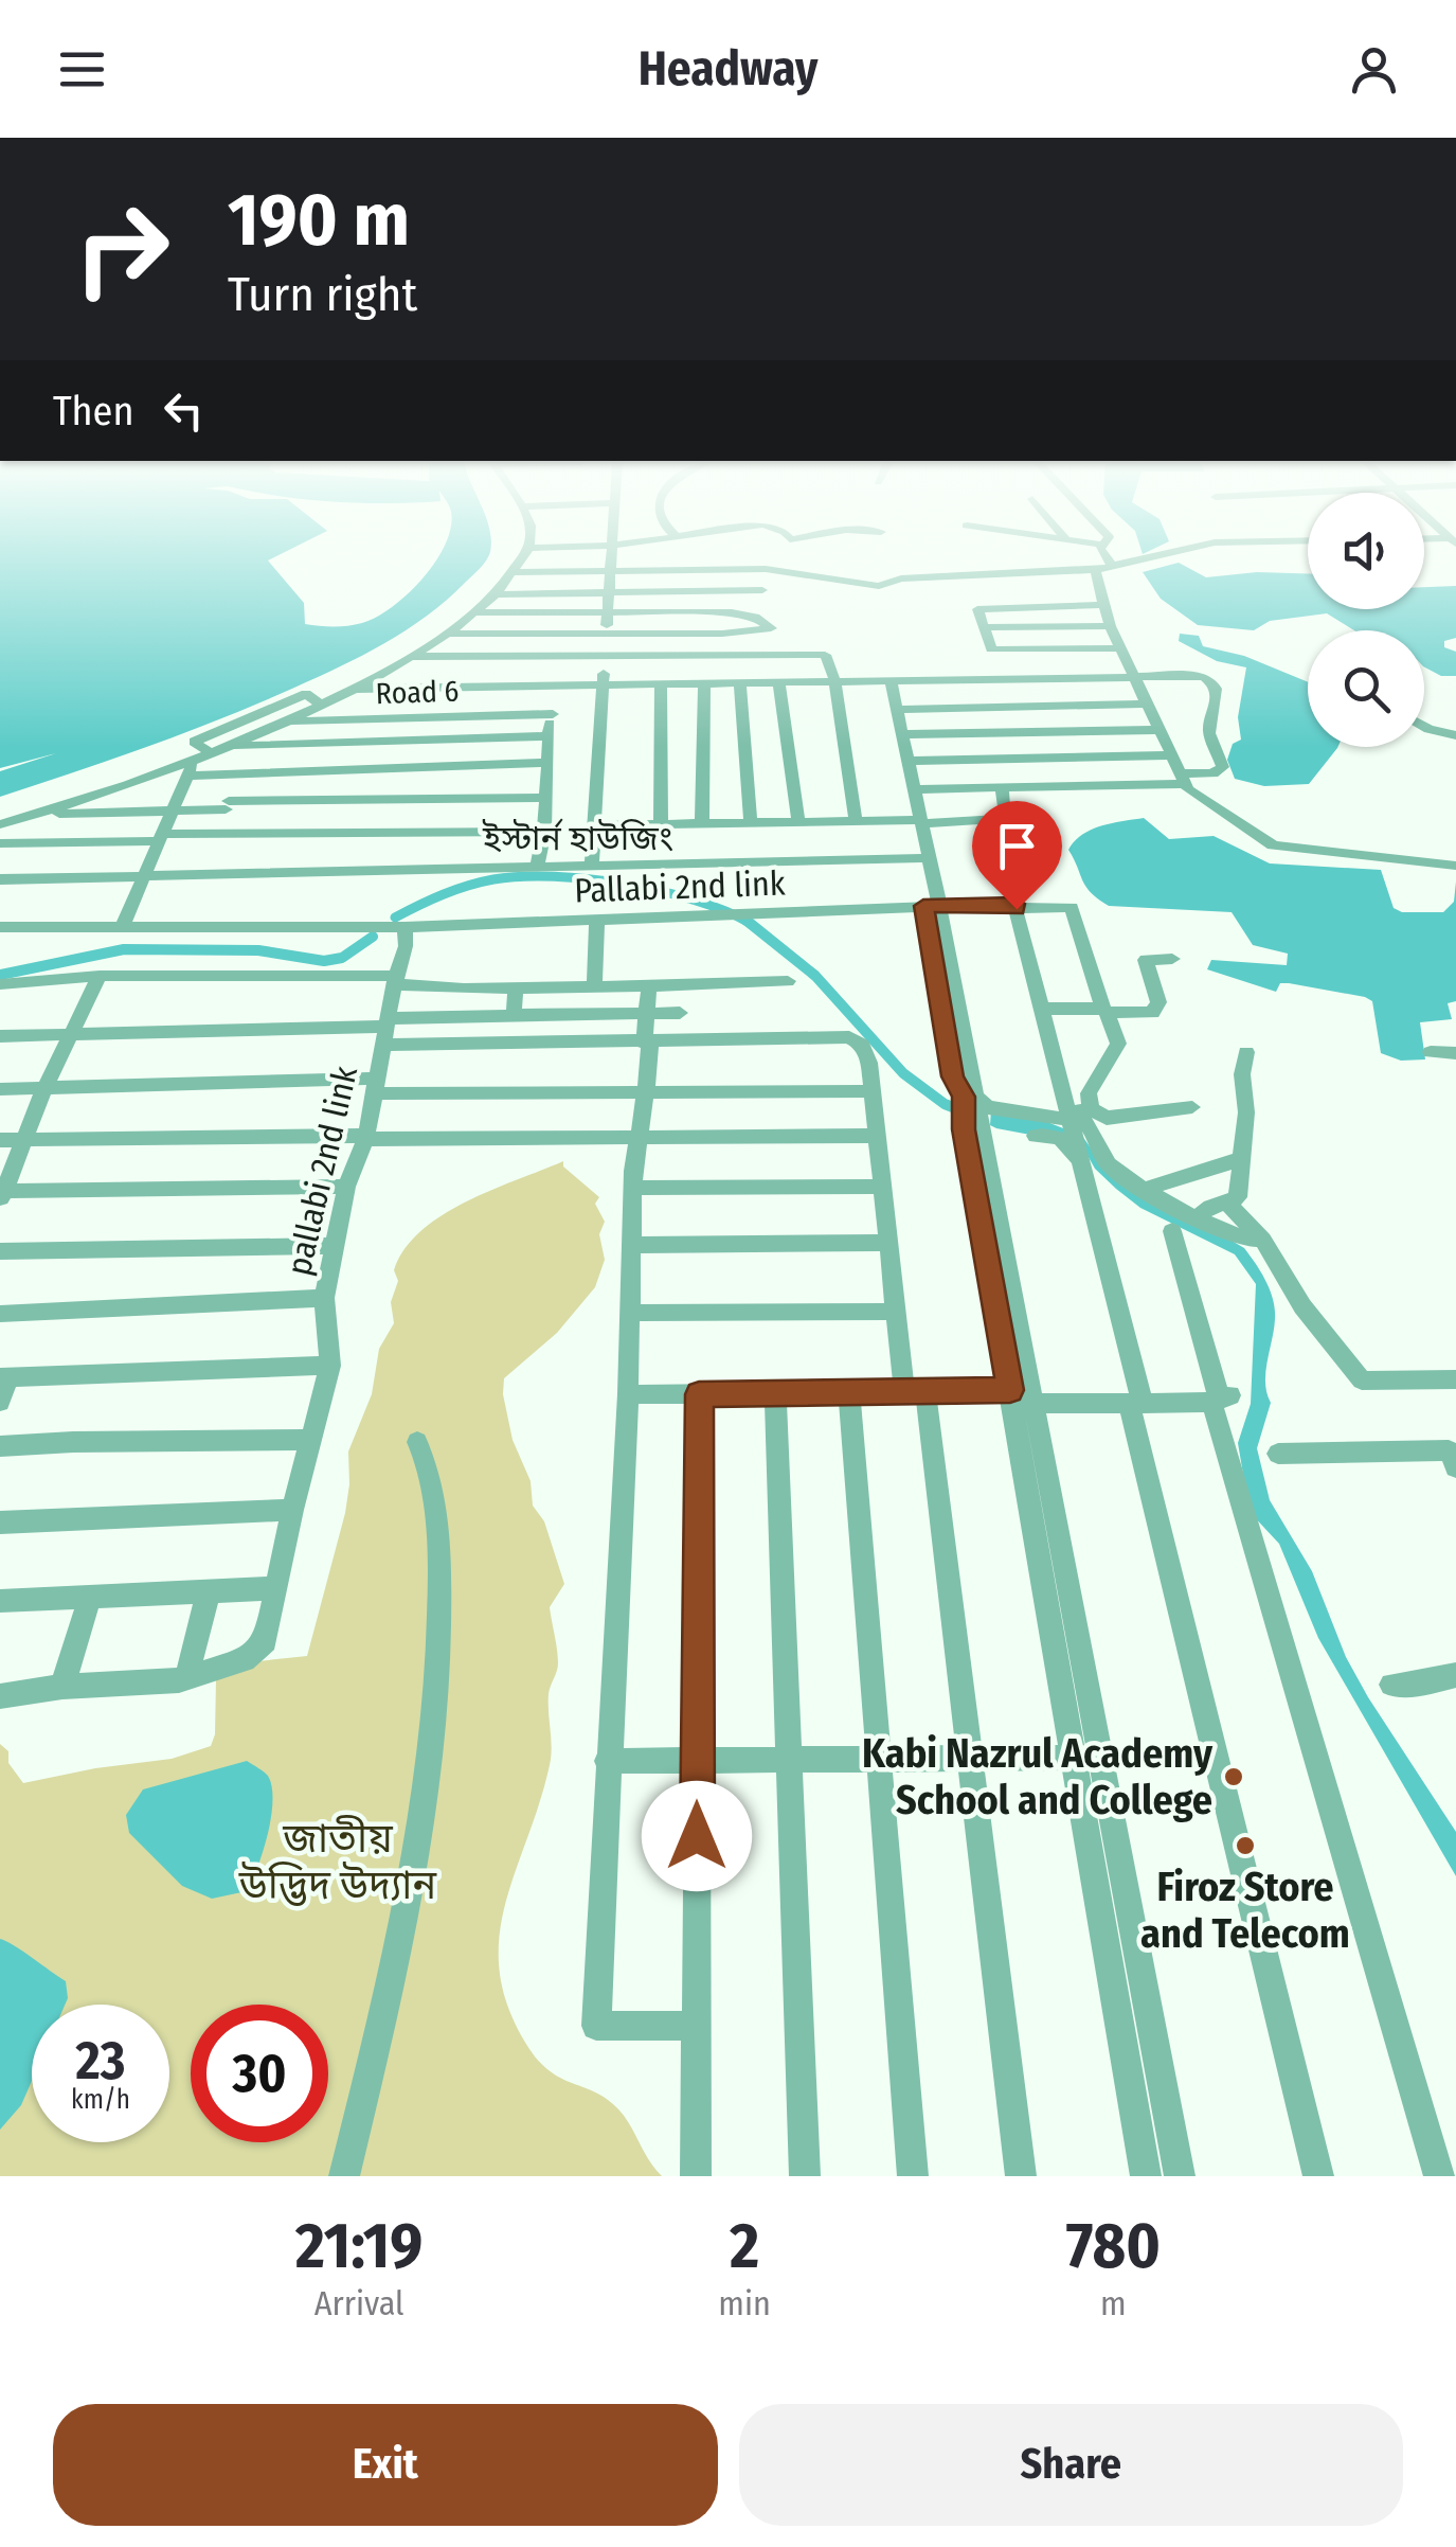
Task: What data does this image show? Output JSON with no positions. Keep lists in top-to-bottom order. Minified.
{"streets":{"street":["Road 6","Pallabi 2nd link","pallabi 2nd link"]},"crossings":[["Pallabi 2nd link","pallabi 2nd link"]],"districts":["ইস্টার্ন হাউজিং"],"parks":["জাতীয় উদ্ভিদ উদ্যান"],"places":["Kabi Nazrul Academy School and College","Firoz Store and Telecom"],"page":{"header":"Headway","turn":["190 m","Turn right"],"then":"Then","speed":"23 km/h","limit":"30","eta":["21:19","Arrival","2","min","780","m"],"buttons":["Exit","Share"]}}
